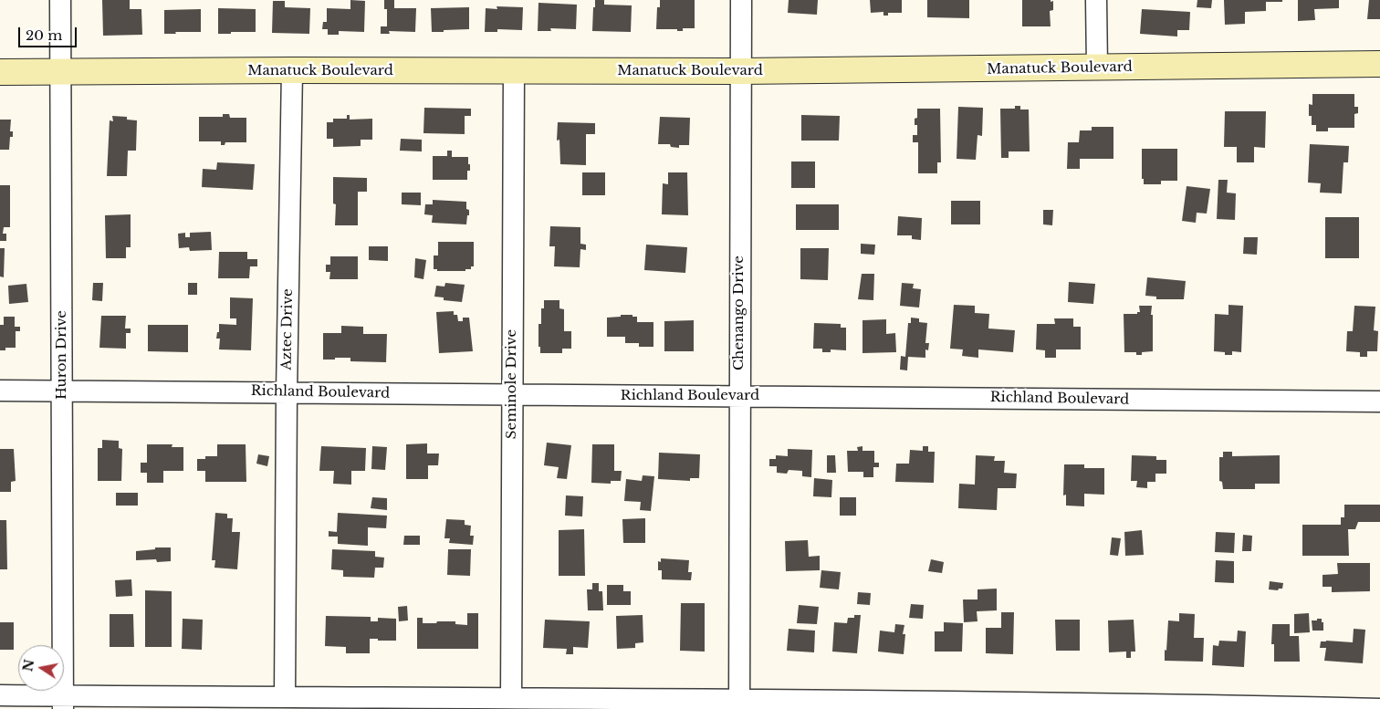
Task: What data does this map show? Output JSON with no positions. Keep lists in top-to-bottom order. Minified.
{"streets":{"street":["Manatuck Boulevard","Chenango Drive","Aztec Drive","Huron Drive","Seminole Drive","Richland Boulevard"]},"crossings":[["Manatuck Boulevard","Chenango Drive"],["Manatuck Boulevard","Aztec Drive"],["Manatuck Boulevard","Huron Drive"],["Manatuck Boulevard","Seminole Drive"],["Chenango Drive","Richland Boulevard"],["Aztec Drive","Richland Boulevard"],["Huron Drive","Richland Boulevard"],["Seminole Drive","Richland Boulevard"]],"scale_bar":"20 m","north":"left"}
